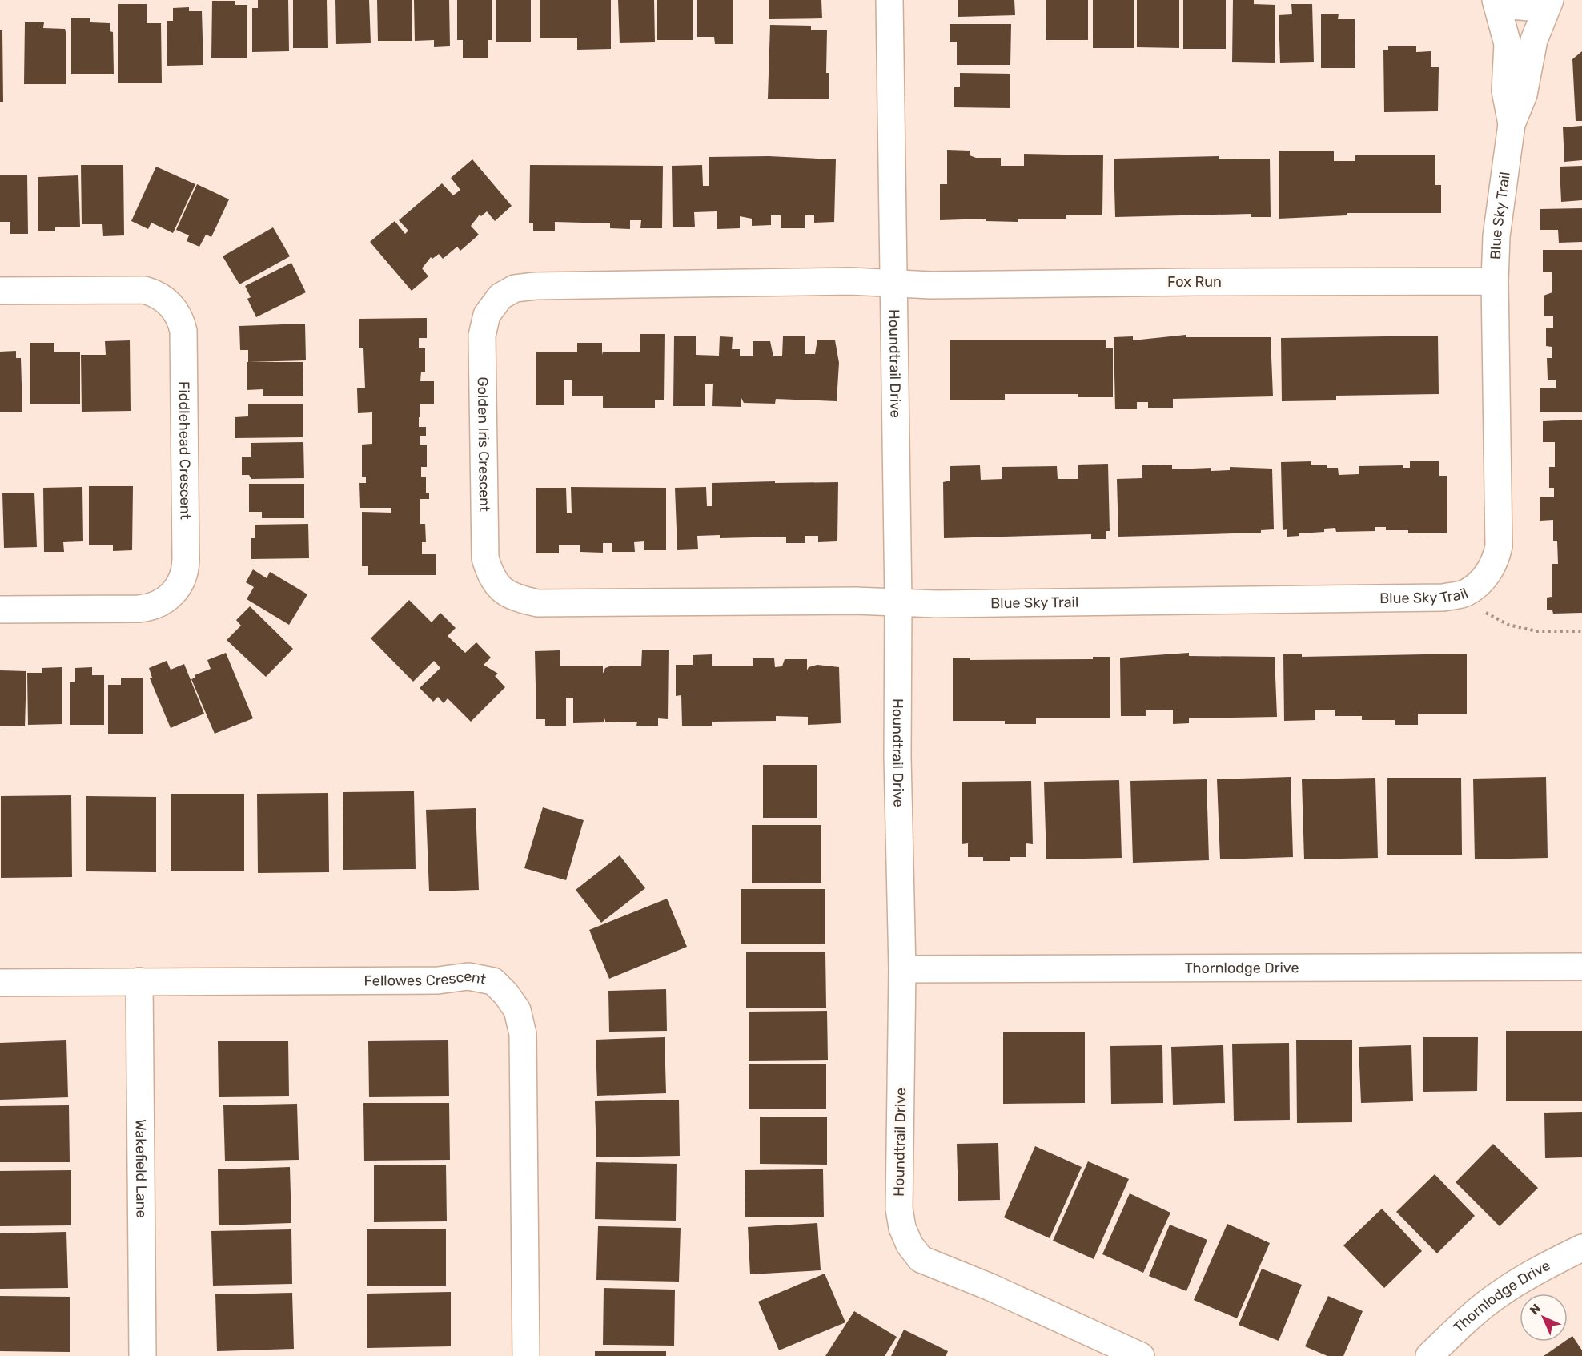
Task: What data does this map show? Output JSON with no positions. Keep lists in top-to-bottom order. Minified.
{"streets":{"street":["Blue Sky Trail","Fox Run","Houndtrail Drive","Golden Iris Crescent","Fiddlehead Crescent","Thornlodge Drive","Fellowes Crescent","Wakefield Lane"]},"crossings":[["Blue Sky Trail","Fox Run"],["Blue Sky Trail","Houndtrail Drive"],["Blue Sky Trail","Golden Iris Crescent"],["Fox Run","Houndtrail Drive"],["Fox Run","Golden Iris Crescent"],["Houndtrail Drive","Golden Iris Crescent"],["Houndtrail Drive","Thornlodge Drive"],["Fellowes Crescent","Wakefield Lane"]],"north":"top left"}
